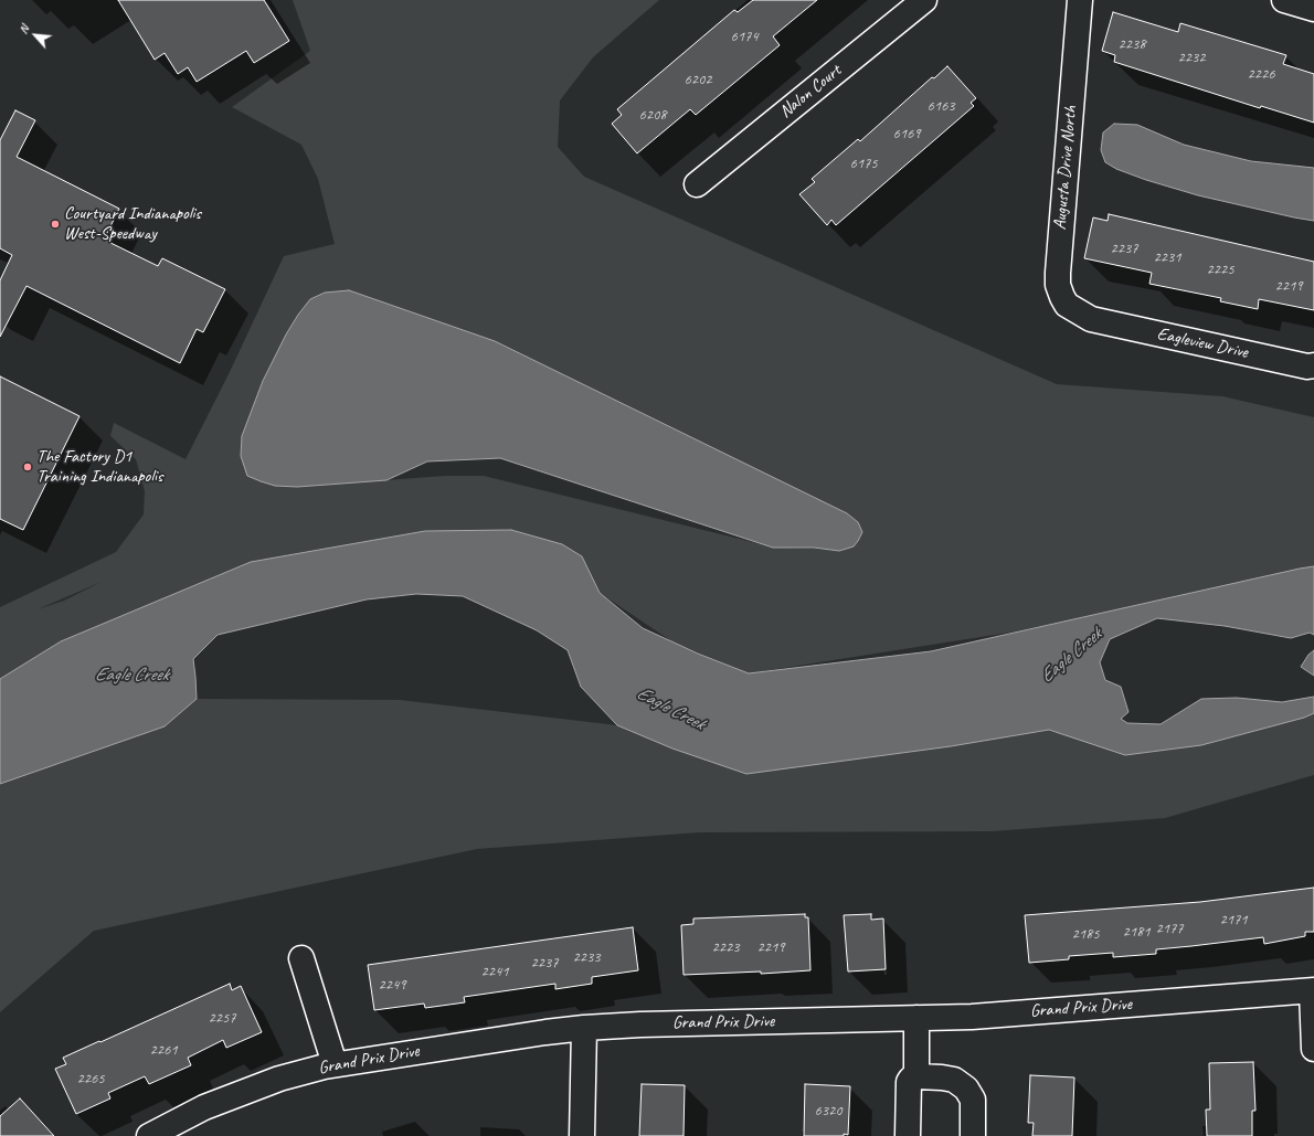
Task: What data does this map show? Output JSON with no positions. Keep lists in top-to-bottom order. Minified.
{"streets":{"street":["Nalon Court","Augusta Drive North","Eagleview Drive","Grand Prix Drive"]},"crossings":[["Augusta Drive North","Eagleview Drive"]],"water":["Eagle Creek"],"places":["Courtyard Indianapolis West-Speedway","The Factory D1 Training Indianapolis"],"house_numbers":["6174","2238","2232","2226","6202","6163","6208","6169","6175","2237","2231","2225","2219","2171","2177","2181","2185","2223","2219","2233","2237","2241","2249","2257","2261","2265","6320"],"north":"top left"}
